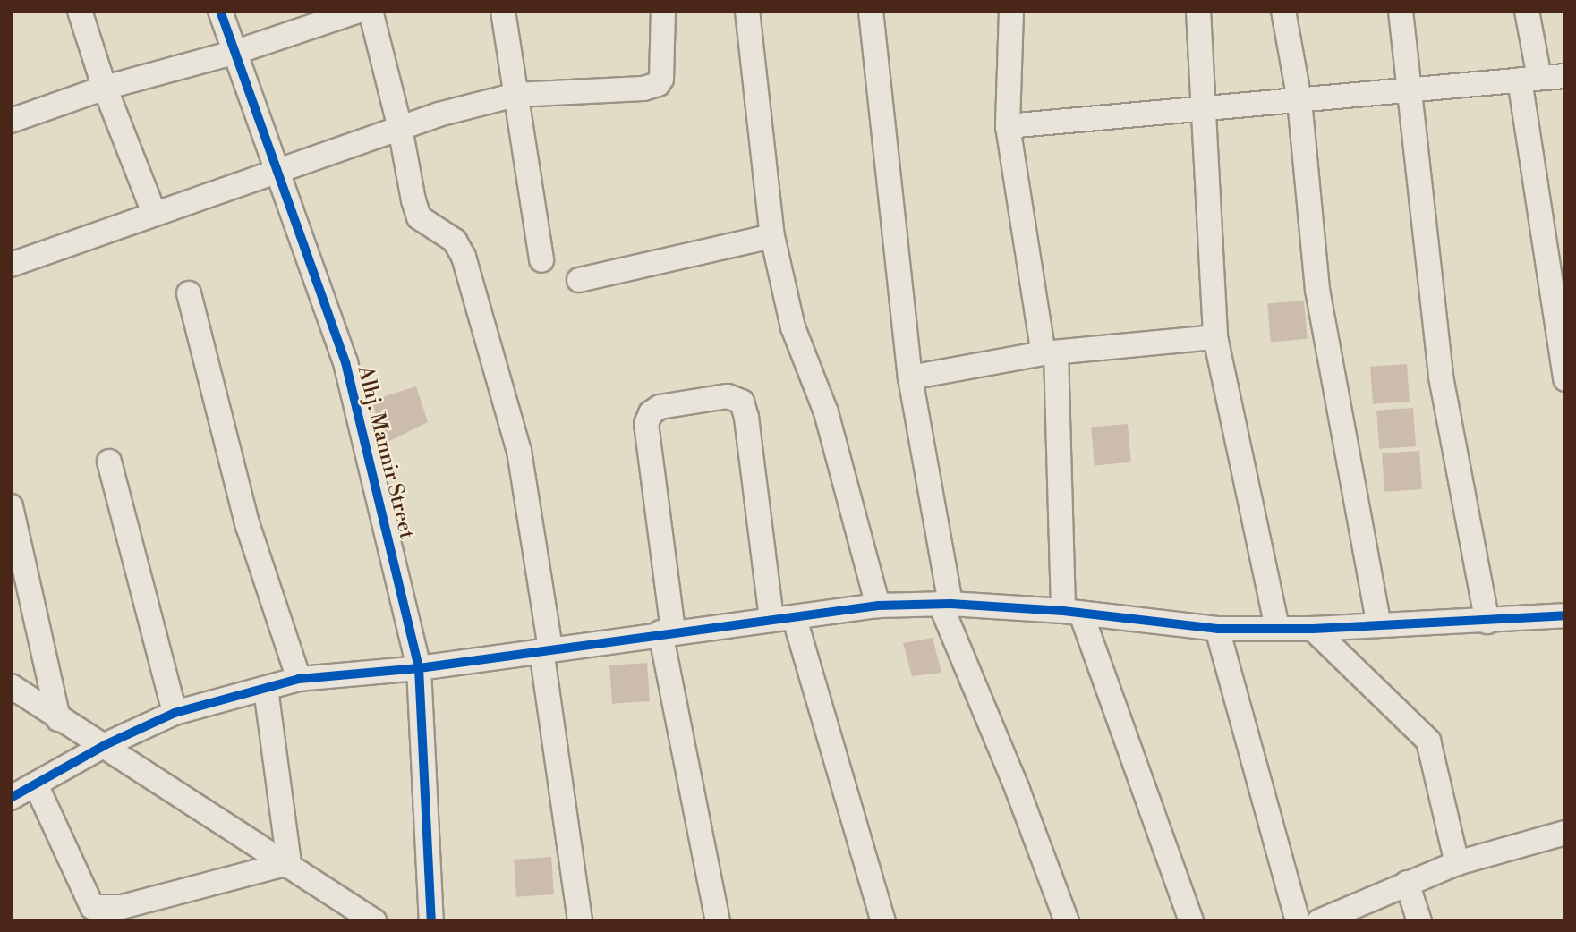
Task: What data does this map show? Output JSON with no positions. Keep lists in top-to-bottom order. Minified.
{"streets":{"street":["Alhj. Mannir Street"]}}
